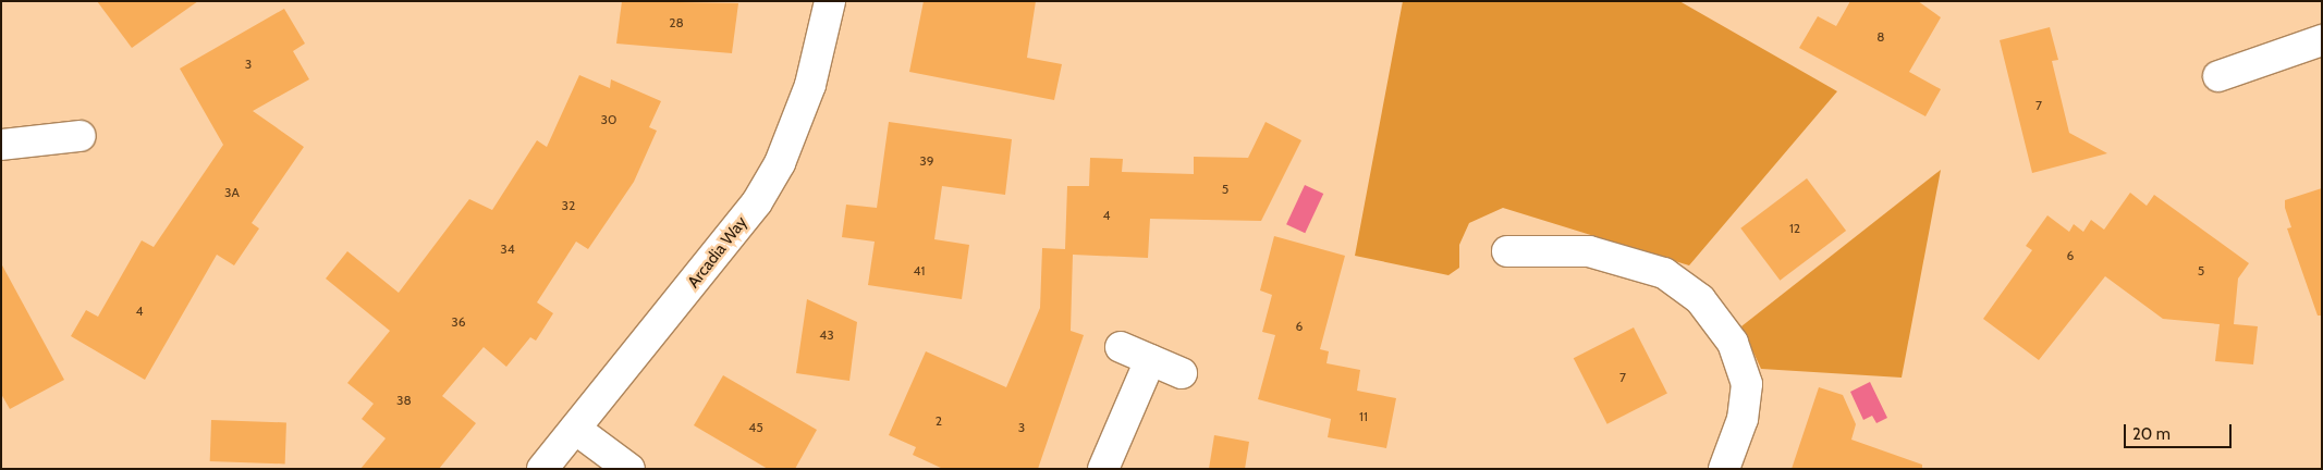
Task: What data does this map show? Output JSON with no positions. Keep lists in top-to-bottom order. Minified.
{"streets":{"street":["Arcadia Way"]},"house_numbers":["28","8","3","7","30","39","5","3A","32","4","12","34","6","41","5","4","36","6","43","7","38","11","2","45","3"],"scale_bar":"20 m"}
